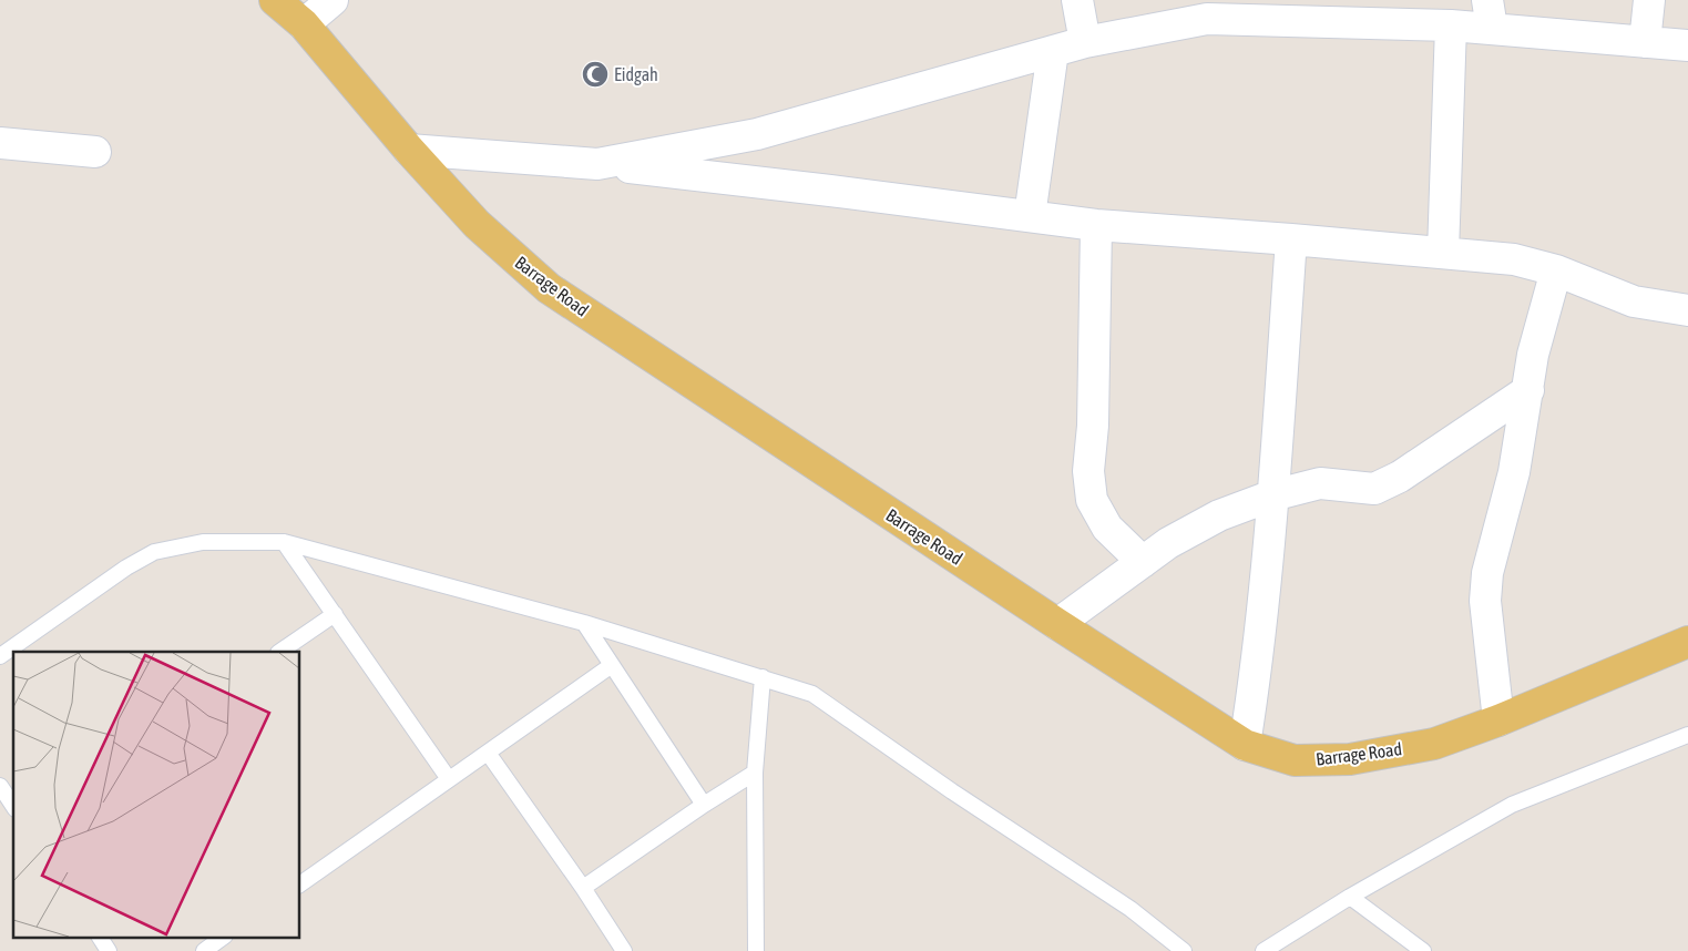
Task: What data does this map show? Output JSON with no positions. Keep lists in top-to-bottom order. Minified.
{"streets":{"main road":["Barrage Road"]},"places":{"mosque":["Eidgah"]}}
